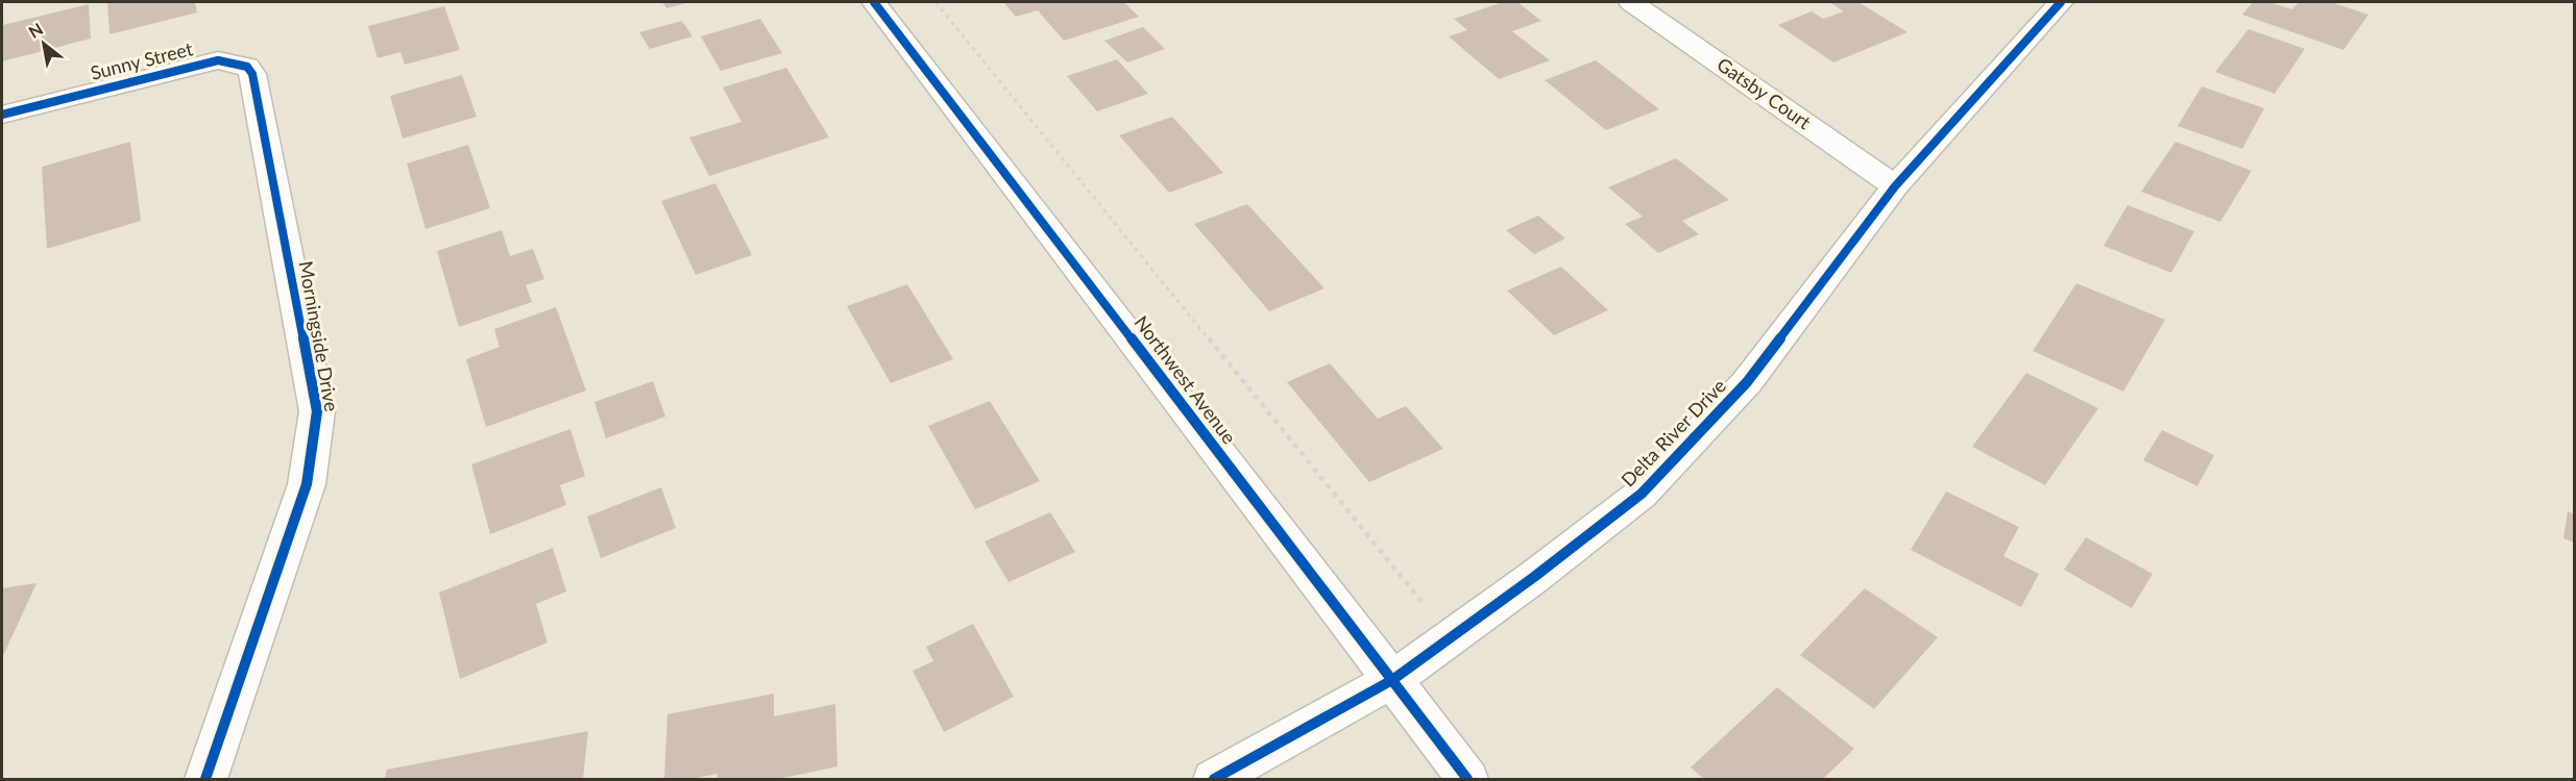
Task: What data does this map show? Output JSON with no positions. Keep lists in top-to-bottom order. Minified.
{"streets":{"street":["Sunny Street","Gatsby Court","Morningside Drive","Northwest Avenue","Delta River Drive"]},"crossings":[["Sunny Street","Morningside Drive"],["Gatsby Court","Delta River Drive"],["Northwest Avenue","Delta River Drive"]],"north":"top left"}
